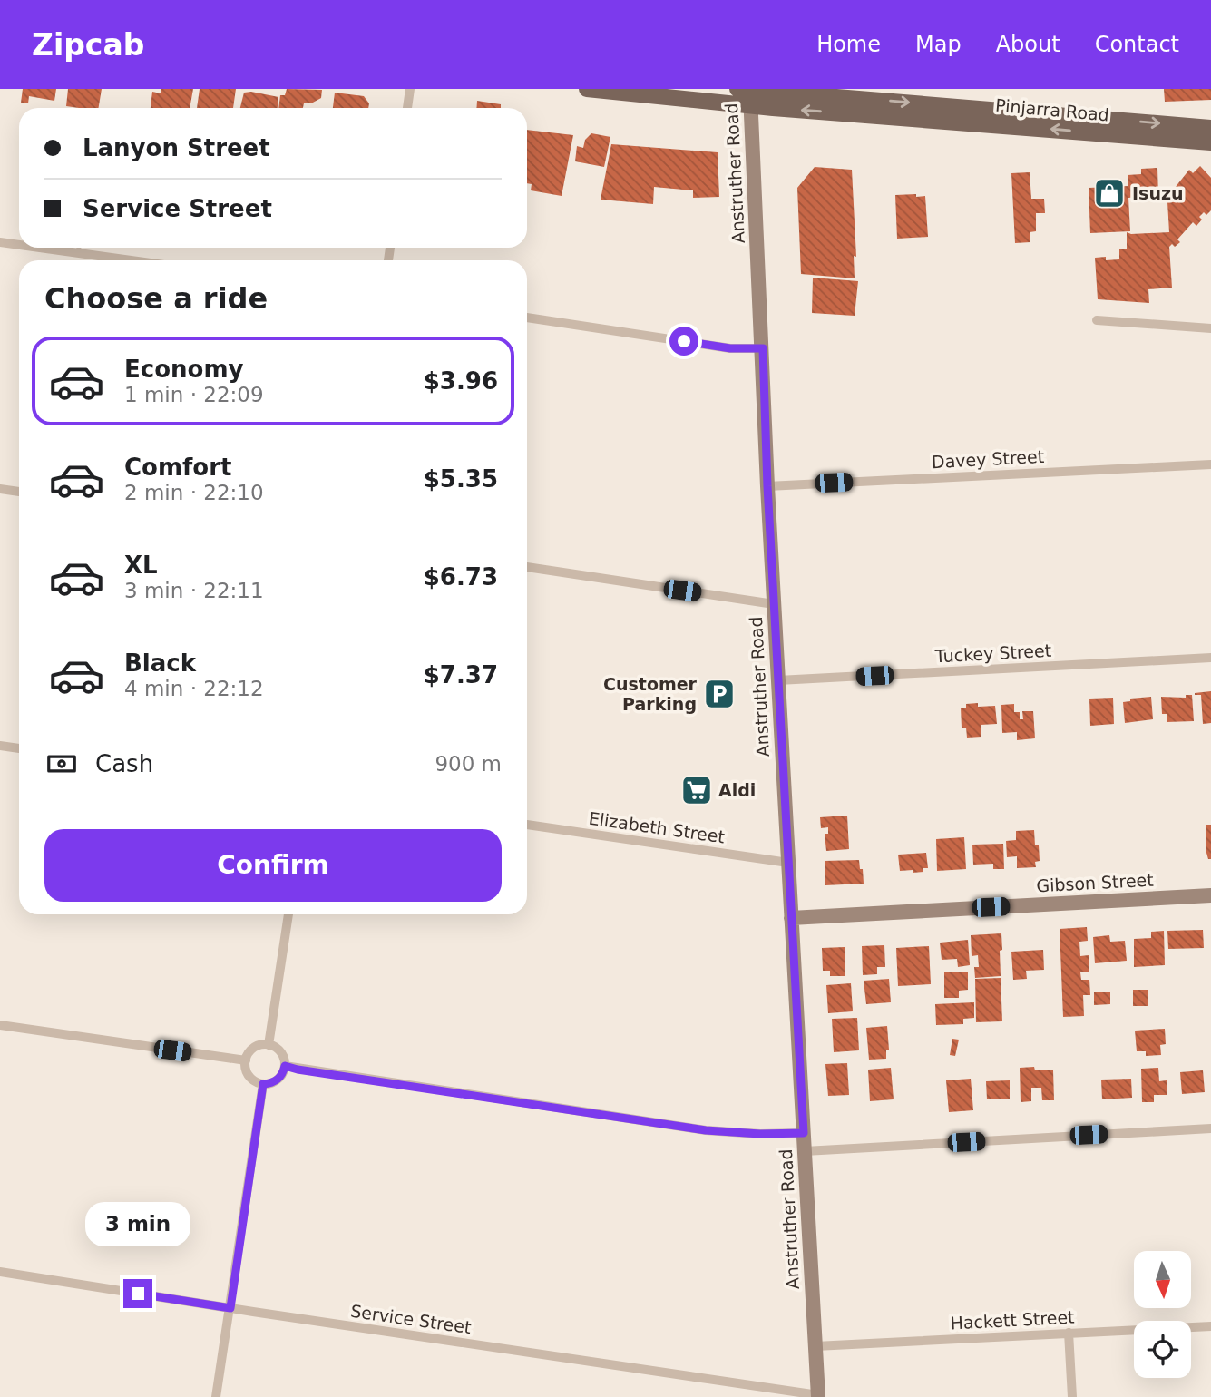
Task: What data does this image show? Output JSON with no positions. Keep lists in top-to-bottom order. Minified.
{"streets":{"main road":["Pinjarra Road","Anstruther Road","Gibson Street"],"street":["Davey Street","Tuckey Street","Elizabeth Street","Service Street","Hackett Street"]},"crossings":[["Pinjarra Road","Anstruther Road"],["Anstruther Road","Davey Street"],["Anstruther Road","Tuckey Street"],["Anstruther Road","Elizabeth Street"],["Anstruther Road","Gibson Street"],["Anstruther Road","Service Street"],["Anstruther Road","Hackett Street"]],"places":{"shop":["Isuzu"],"parking":["Customer Parking"],"supermarket":["Aldi"]},"north":"bottom","page":{"header":"Zipcab","nav":["Home","Map","About","Contact"],"banner":["Lanyon Street","Service Street"],"heading":"Choose a ride","list":[{"name":"Economy","note":"1 min · 22:09","value":"$3.96"},{"name":"Comfort","note":"2 min · 22:10","value":"$5.35"},{"name":"XL","note":"3 min · 22:11","value":"$6.73"},{"name":"Black","note":"4 min · 22:12","value":"$7.37"}],"pay":["Cash","900 m"],"buttons":"Confirm","bubble":"3 min"}}
